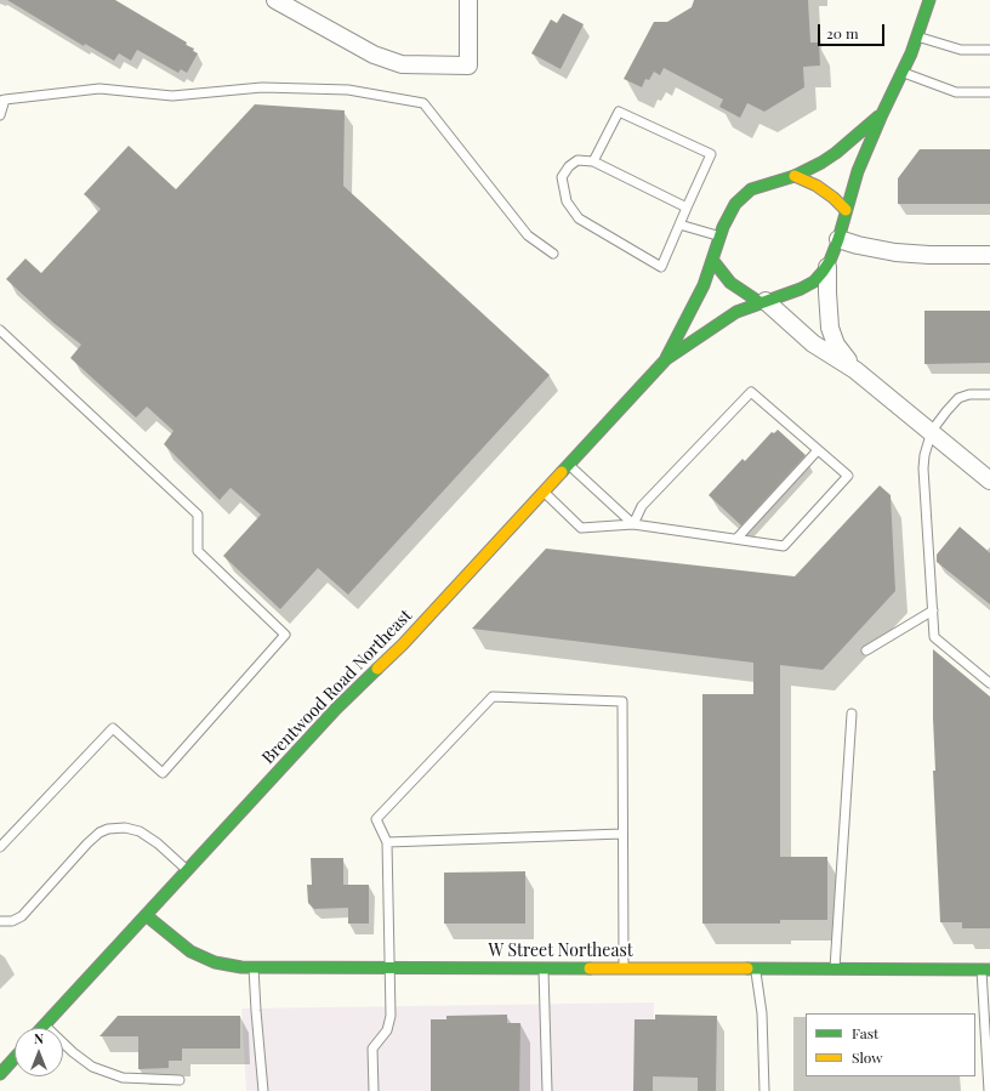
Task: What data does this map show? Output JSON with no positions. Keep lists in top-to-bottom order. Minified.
{"streets":{"main road":["Brentwood Road Northeast","W Street Northeast"]},"crossings":[["Brentwood Road Northeast","W Street Northeast"]],"legend":["Fast","Slow"],"scale_bar":"20 m","north":"top"}
